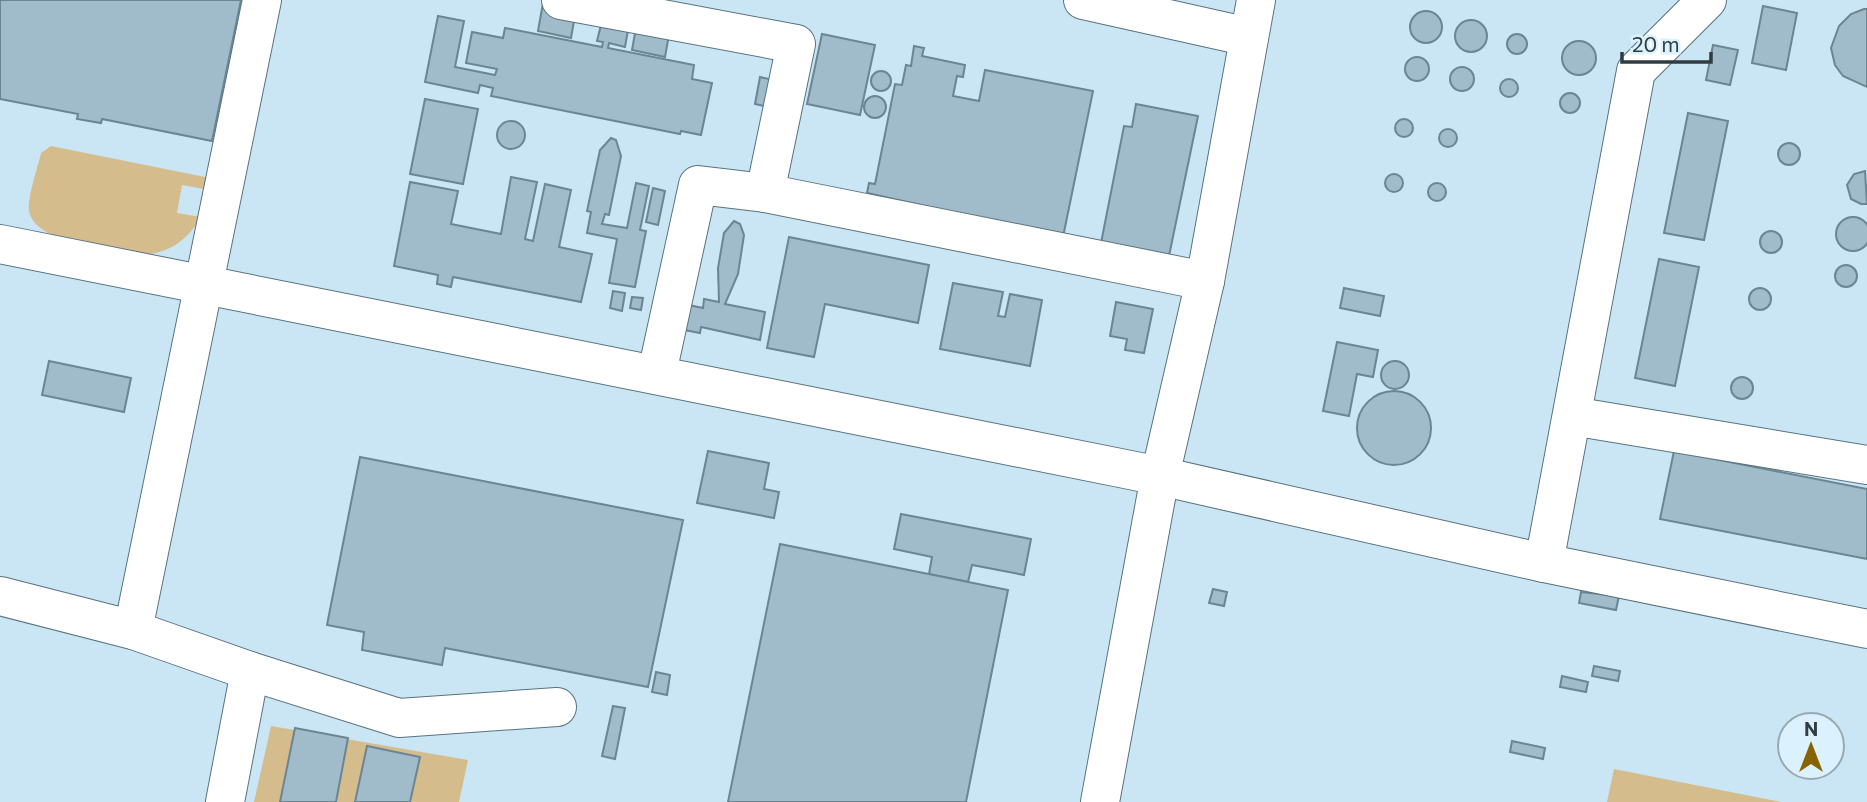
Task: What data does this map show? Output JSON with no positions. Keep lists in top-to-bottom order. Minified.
{"scale_bar":"20 m","north":"top"}
